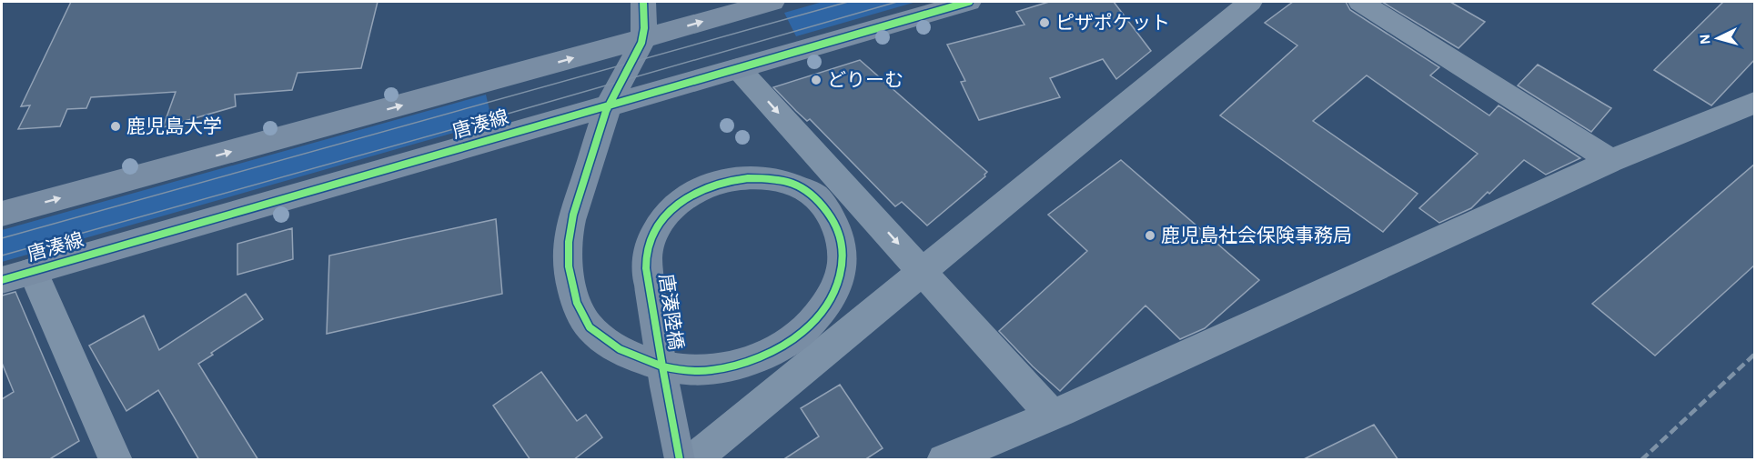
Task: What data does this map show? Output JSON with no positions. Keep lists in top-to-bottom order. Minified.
{"streets":{"street":["唐湊線","唐湊陸橋"]},"crossings":[["唐湊線","唐湊陸橋"]],"places":["ピザポケット","どりーむ","鹿児島大学","鹿児島社会保険事務局"],"north":"left"}
